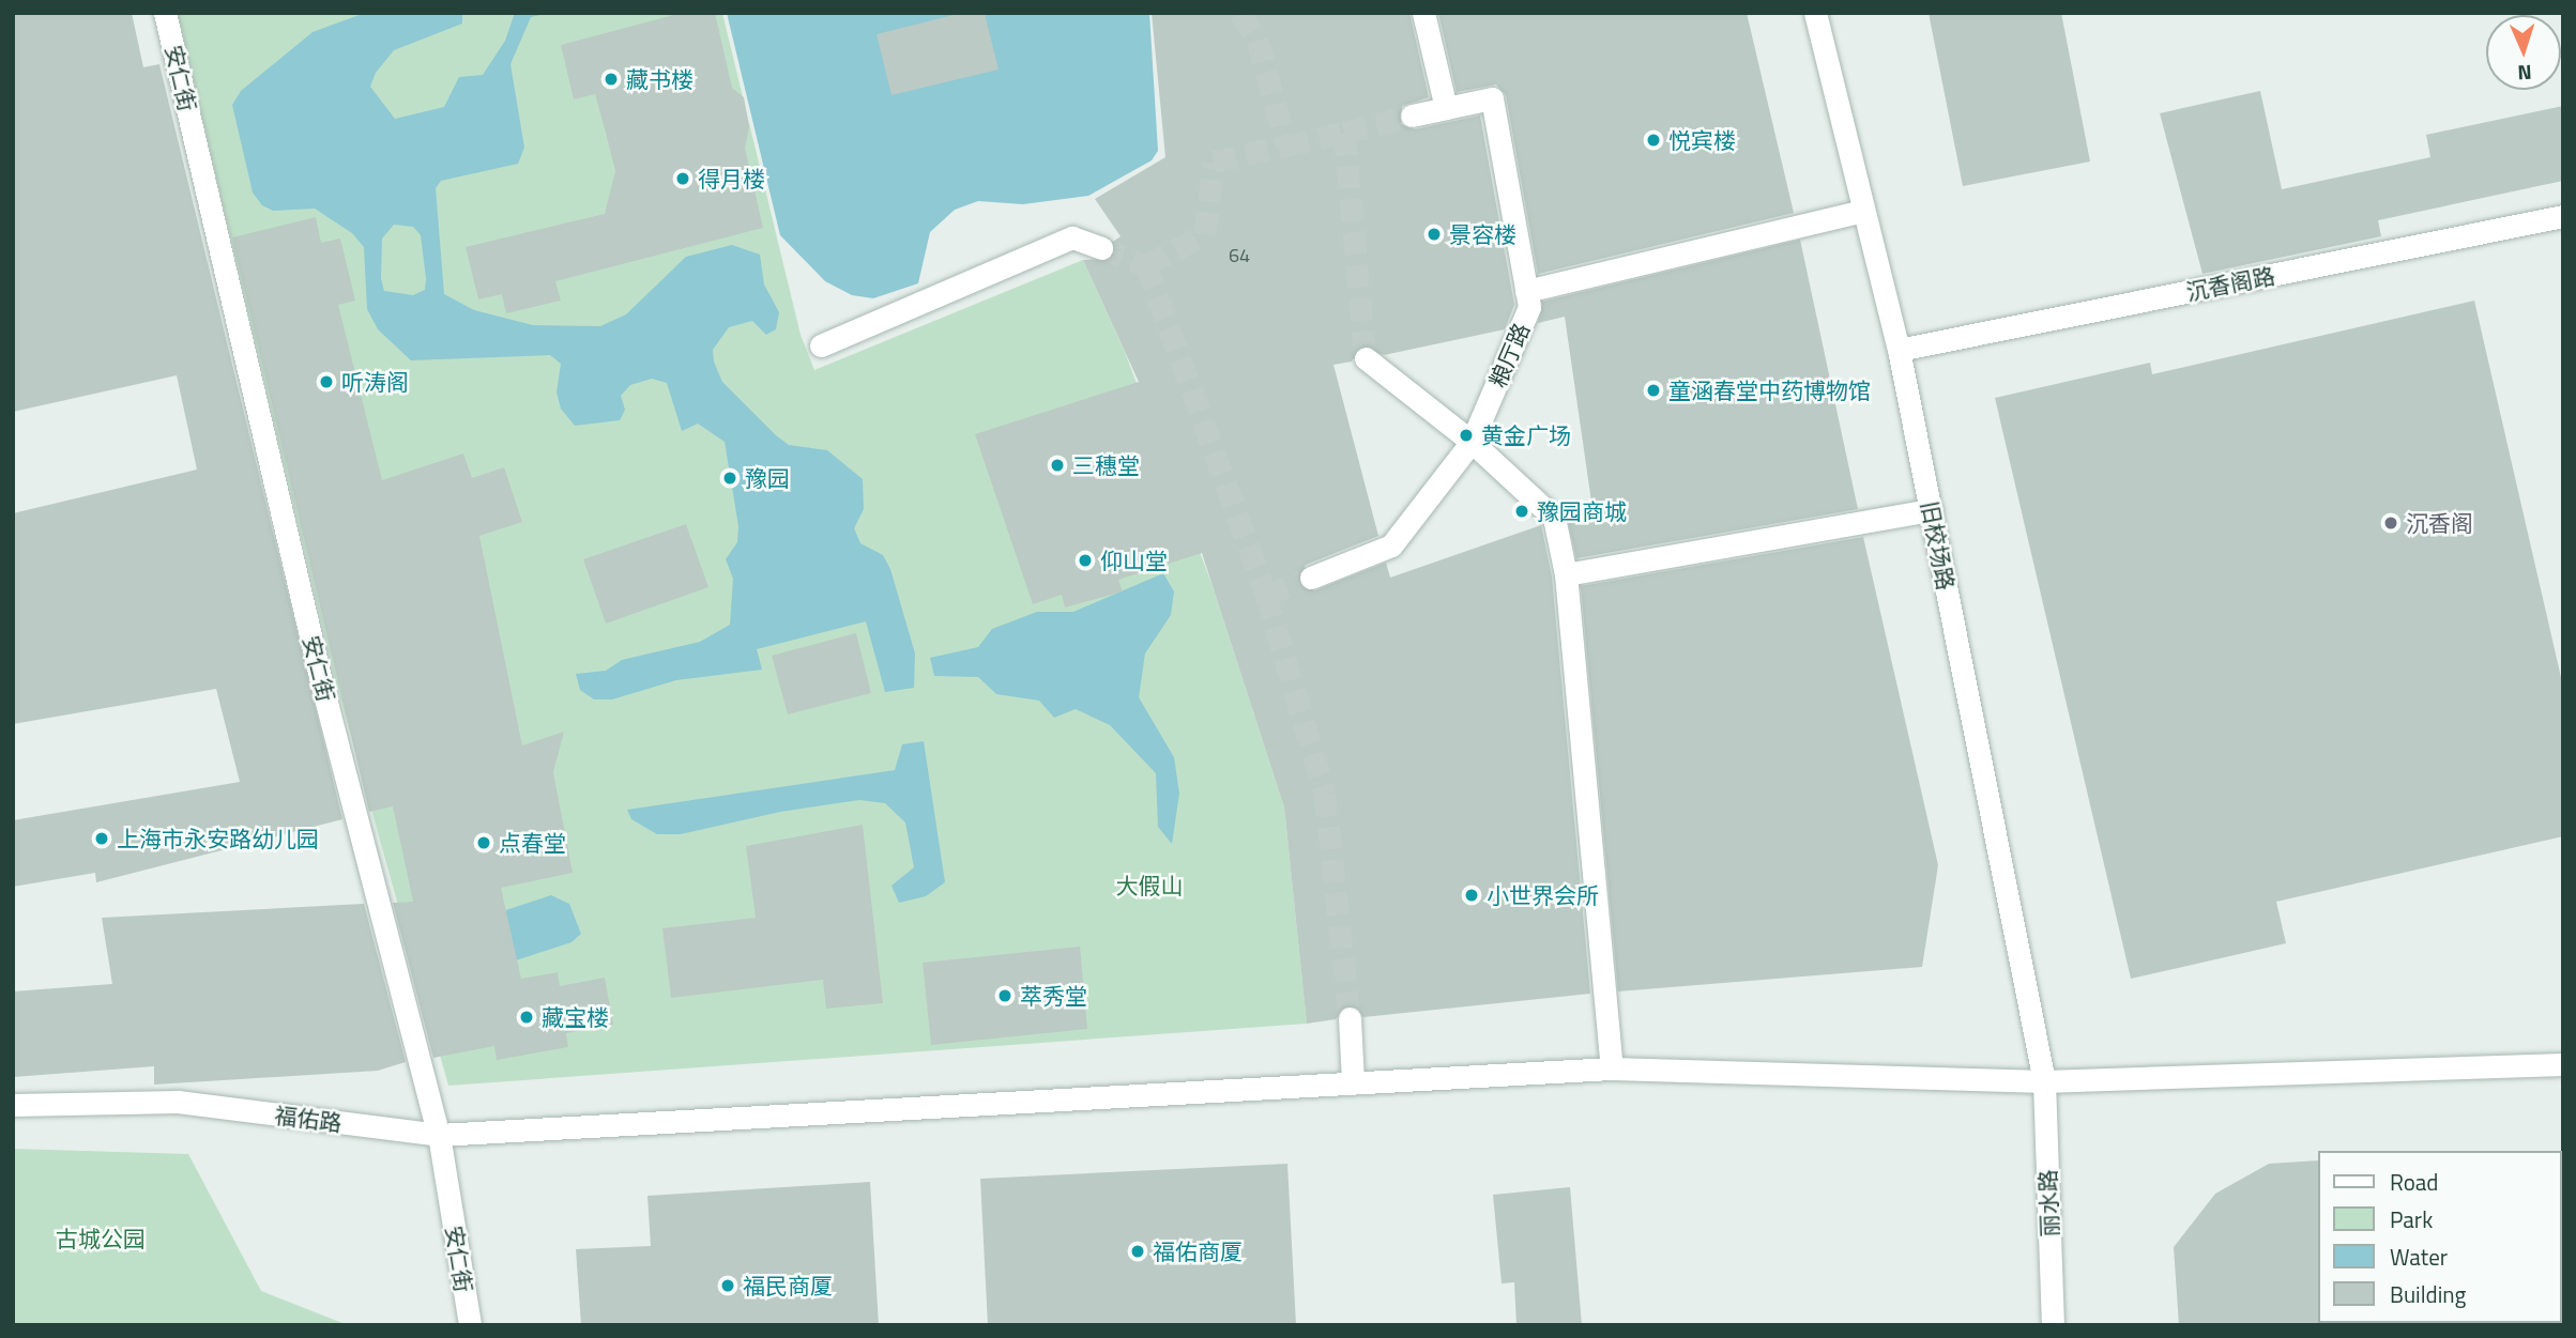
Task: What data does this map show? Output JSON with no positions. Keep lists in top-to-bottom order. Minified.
{"streets":{"street":["安仁街","沉香阁路","粮厅路","旧校场路","福佑路","丽水路"]},"crossings":[["安仁街","福佑路"],["沉香阁路","旧校场路"],["旧校场路","福佑路"],["旧校场路","丽水路"],["福佑路","丽水路"]],"parks":["大假山","古城公园"],"places":["藏书楼","悦宾楼","得月楼","景容楼","听涛阁","童涵春堂中药博物馆","黄金广场","三穗堂","豫园","豫园商城","沉香阁","仰山堂","上海市永安路幼儿园","点春堂","小世界会所","萃秀堂","藏宝楼","福佑商厦","福民商厦"],"house_numbers":["64"],"legend":["Road","Park","Water","Building"],"north":"bottom"}
